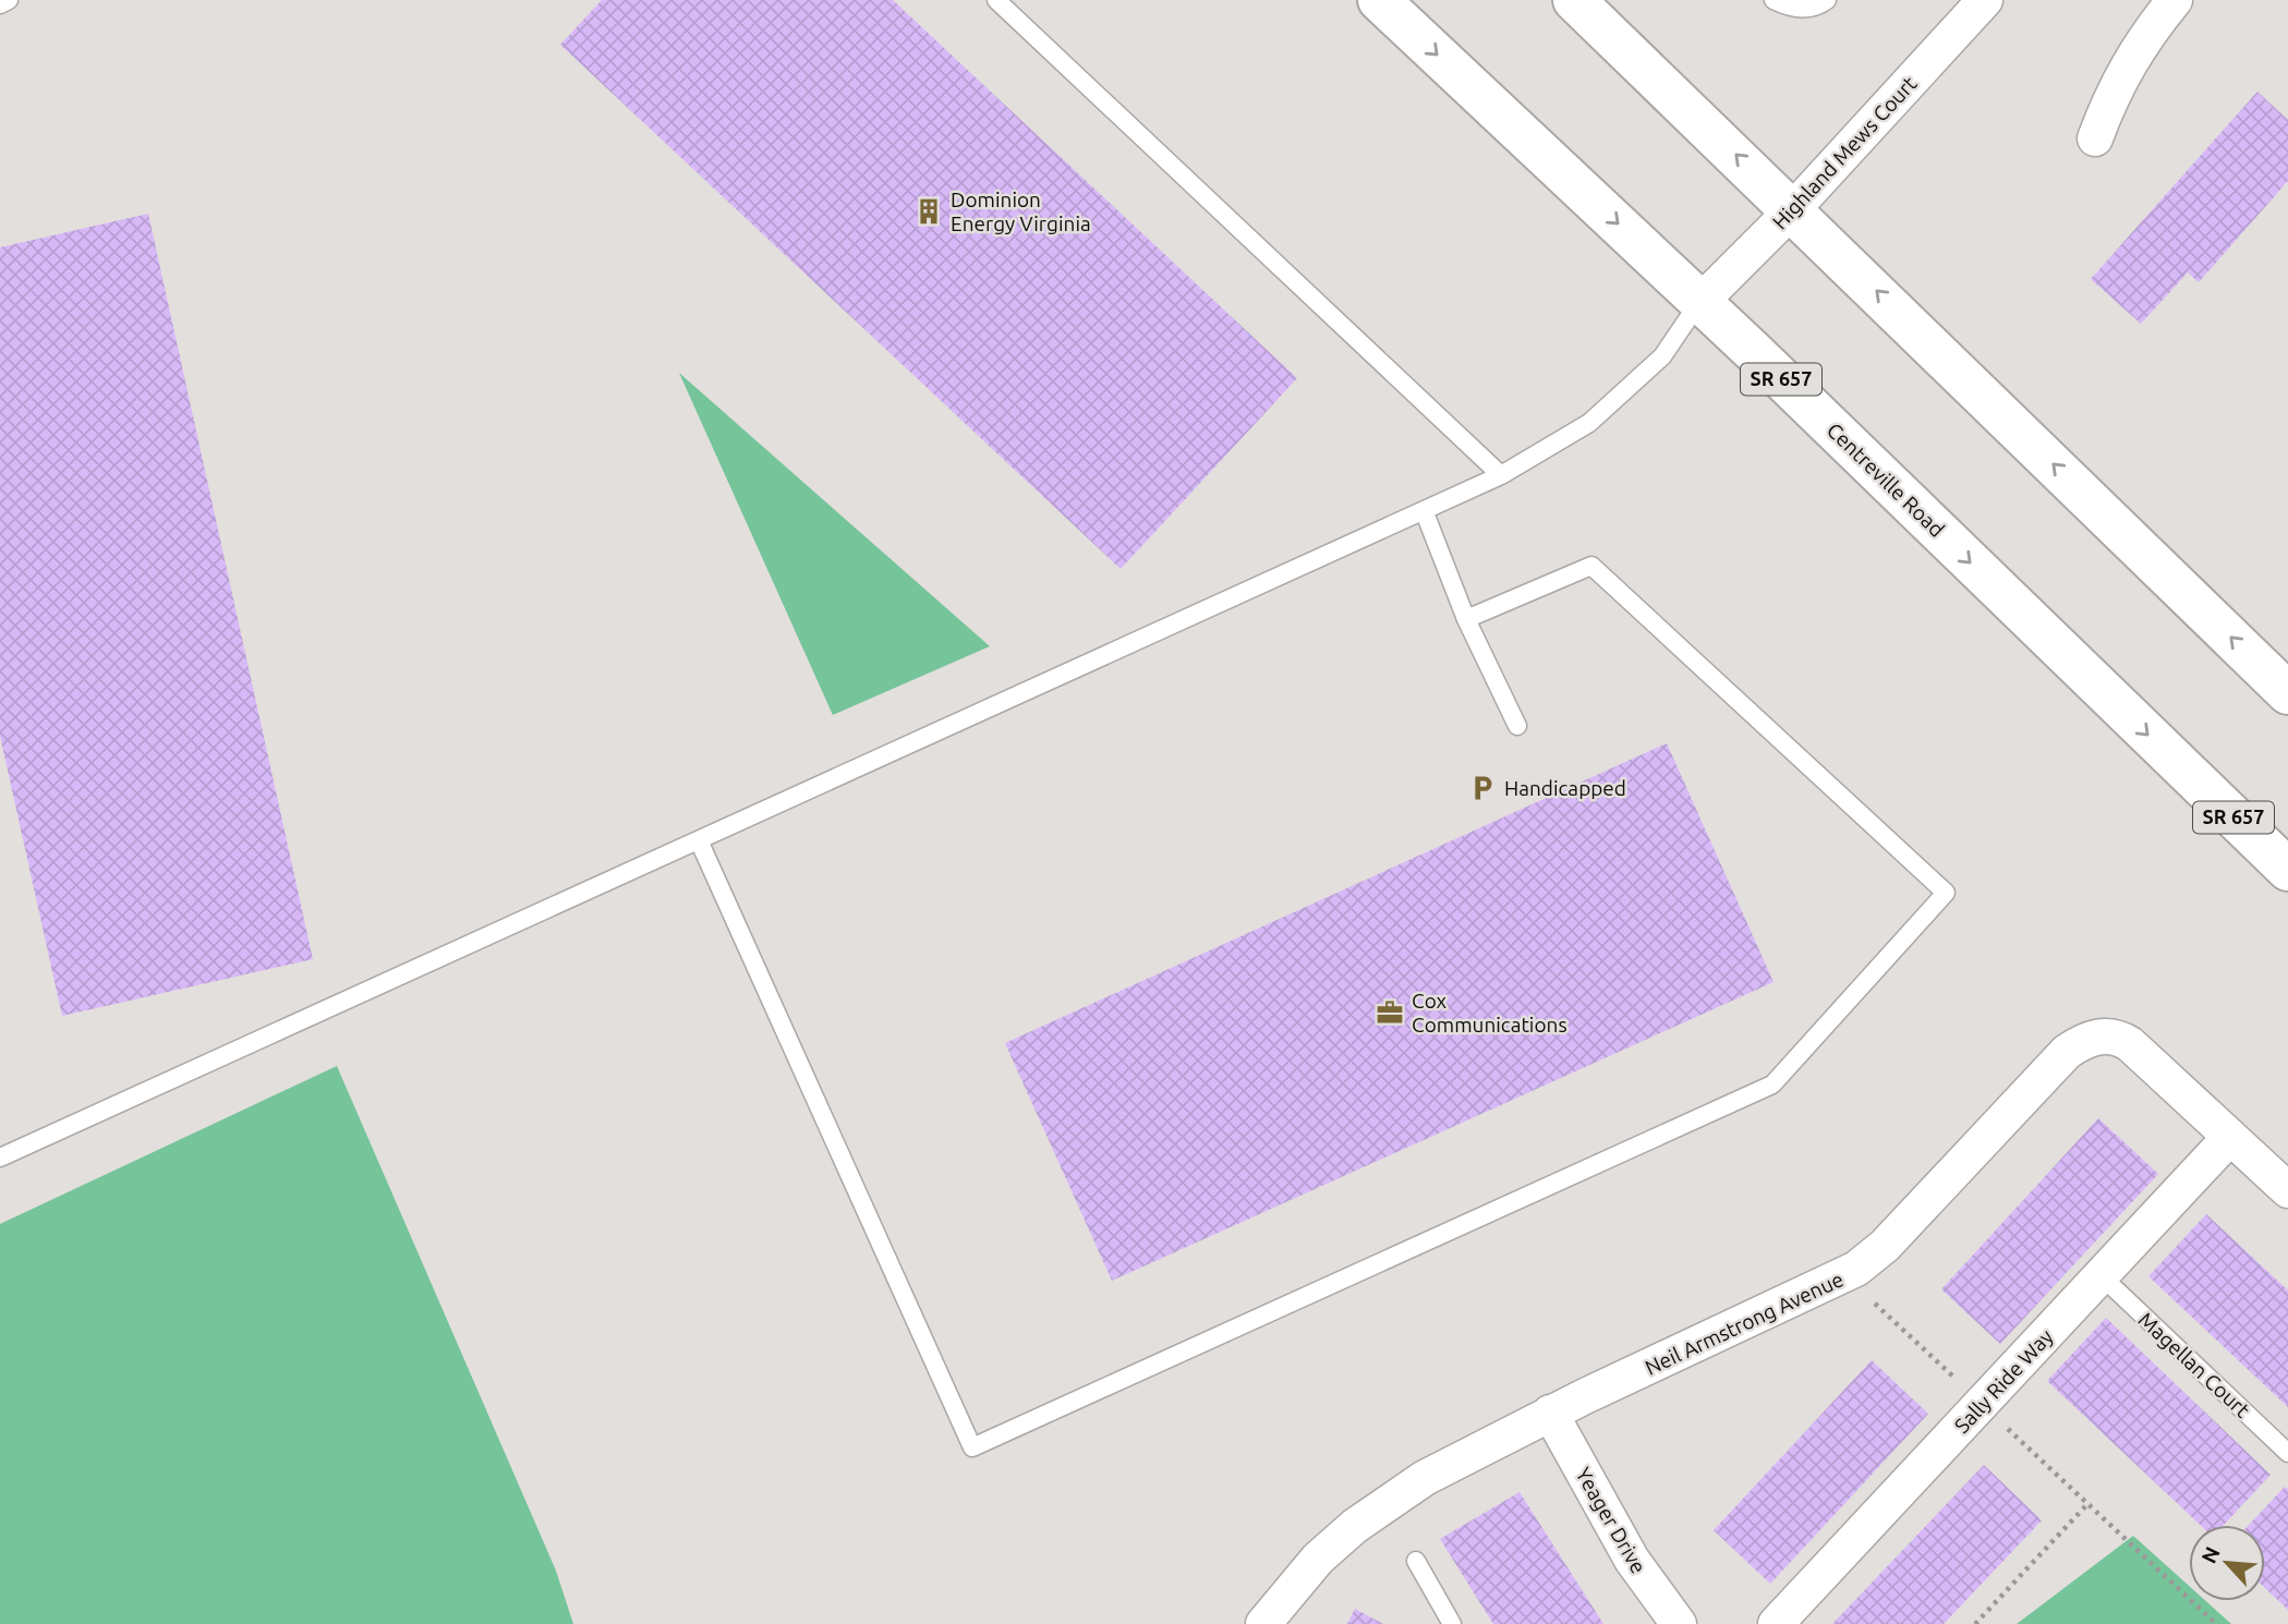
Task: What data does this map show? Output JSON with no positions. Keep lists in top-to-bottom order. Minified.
{"streets":{"main road":["SR 657","Centreville Road"],"street":["Highland Mews Court","Neil Armstrong Avenue","Sally Ride Way","Yeager Drive"],"lane":["Magellan Court"]},"crossings":[["Highland Mews Court","Centreville Road"],["Neil Armstrong Avenue","Sally Ride Way"],["Neil Armstrong Avenue","Yeager Drive"],["Magellan Court","Sally Ride Way"]],"places":{"building":["Dominion Energy Virginia"],"parking":["Handicapped"],"office":["Cox Communications"]},"north":"top left"}
